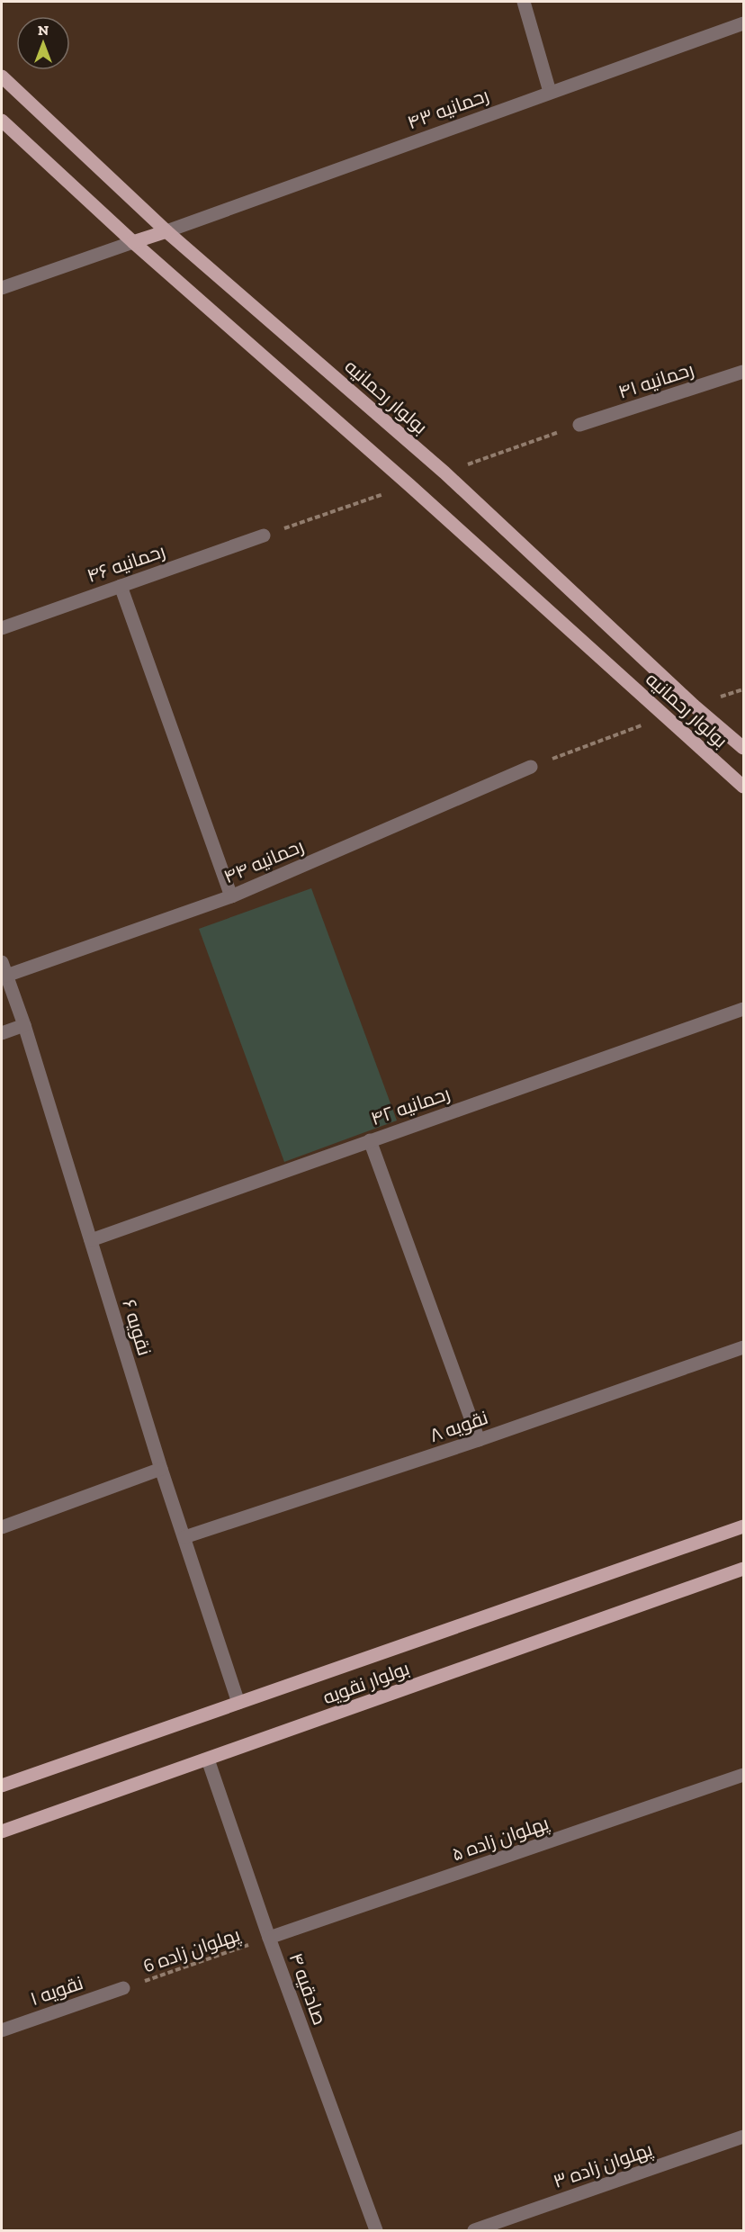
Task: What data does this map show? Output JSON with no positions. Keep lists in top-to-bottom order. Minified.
{"streets":{"main road":["بولوار رحمانیه","بولوار نقویه"],"street":["رحمانیه ۴۳","رحمانیه ۴۱","رحمانیه ۴۶","رحمانیه ۴۴","رحمانیه ۴۲","نقویه ۶","نقویه ۸","پهلوان زاده ۵","صادقیه ۴","نقویه ۱","پهلوان زاده ۳"],"path":["پهلوان زاده 6"]},"crossings":[["رحمانیه ۴۳","بولوار رحمانیه"],["رحمانیه ۴۴","نقویه ۶"],["رحمانیه ۴۲","نقویه ۶"],["نقویه ۶","نقویه ۸"],["نقویه ۶","بولوار نقویه"],["بولوار نقویه","صادقیه ۴"],["پهلوان زاده ۵","پهلوان زاده 6"],["پهلوان زاده ۵","صادقیه ۴"],["پهلوان زاده 6","صادقیه ۴"],["پهلوان زاده 6","نقویه ۱"]],"north":"top"}
